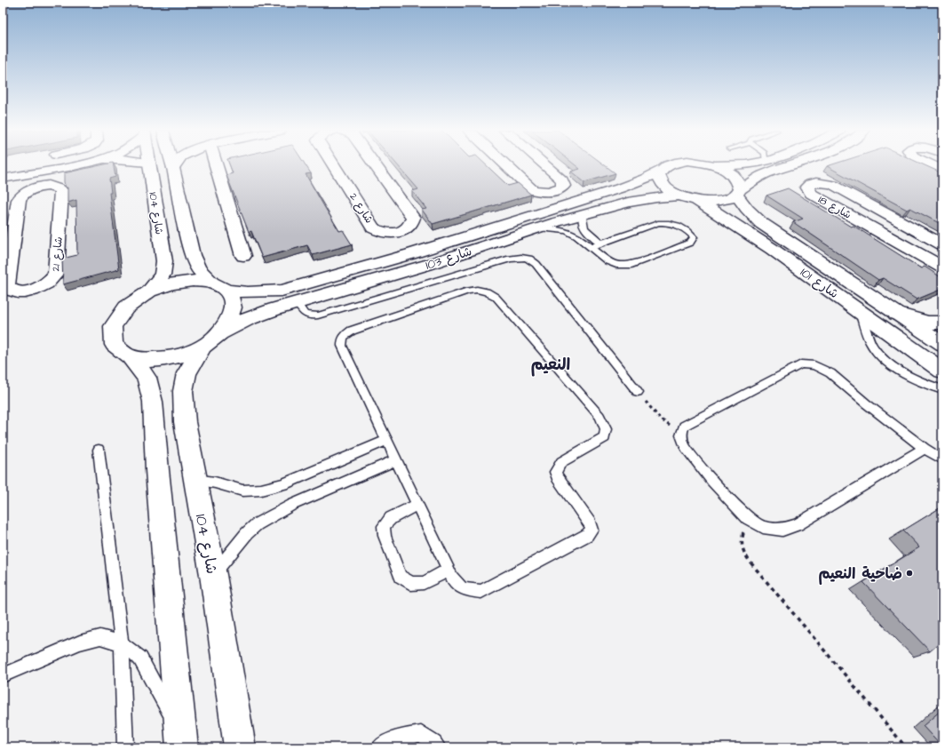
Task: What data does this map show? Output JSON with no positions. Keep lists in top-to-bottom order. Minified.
{"streets":{"street":["شارع 18","شارع 2","شارع 104","شارع 21","شارع 103","شارع 101"]},"crossings":[["شارع 104","شارع 103"],["شارع 103","شارع 101"]],"districts":["النعيم"],"places":["ضاحية النعيم"]}
